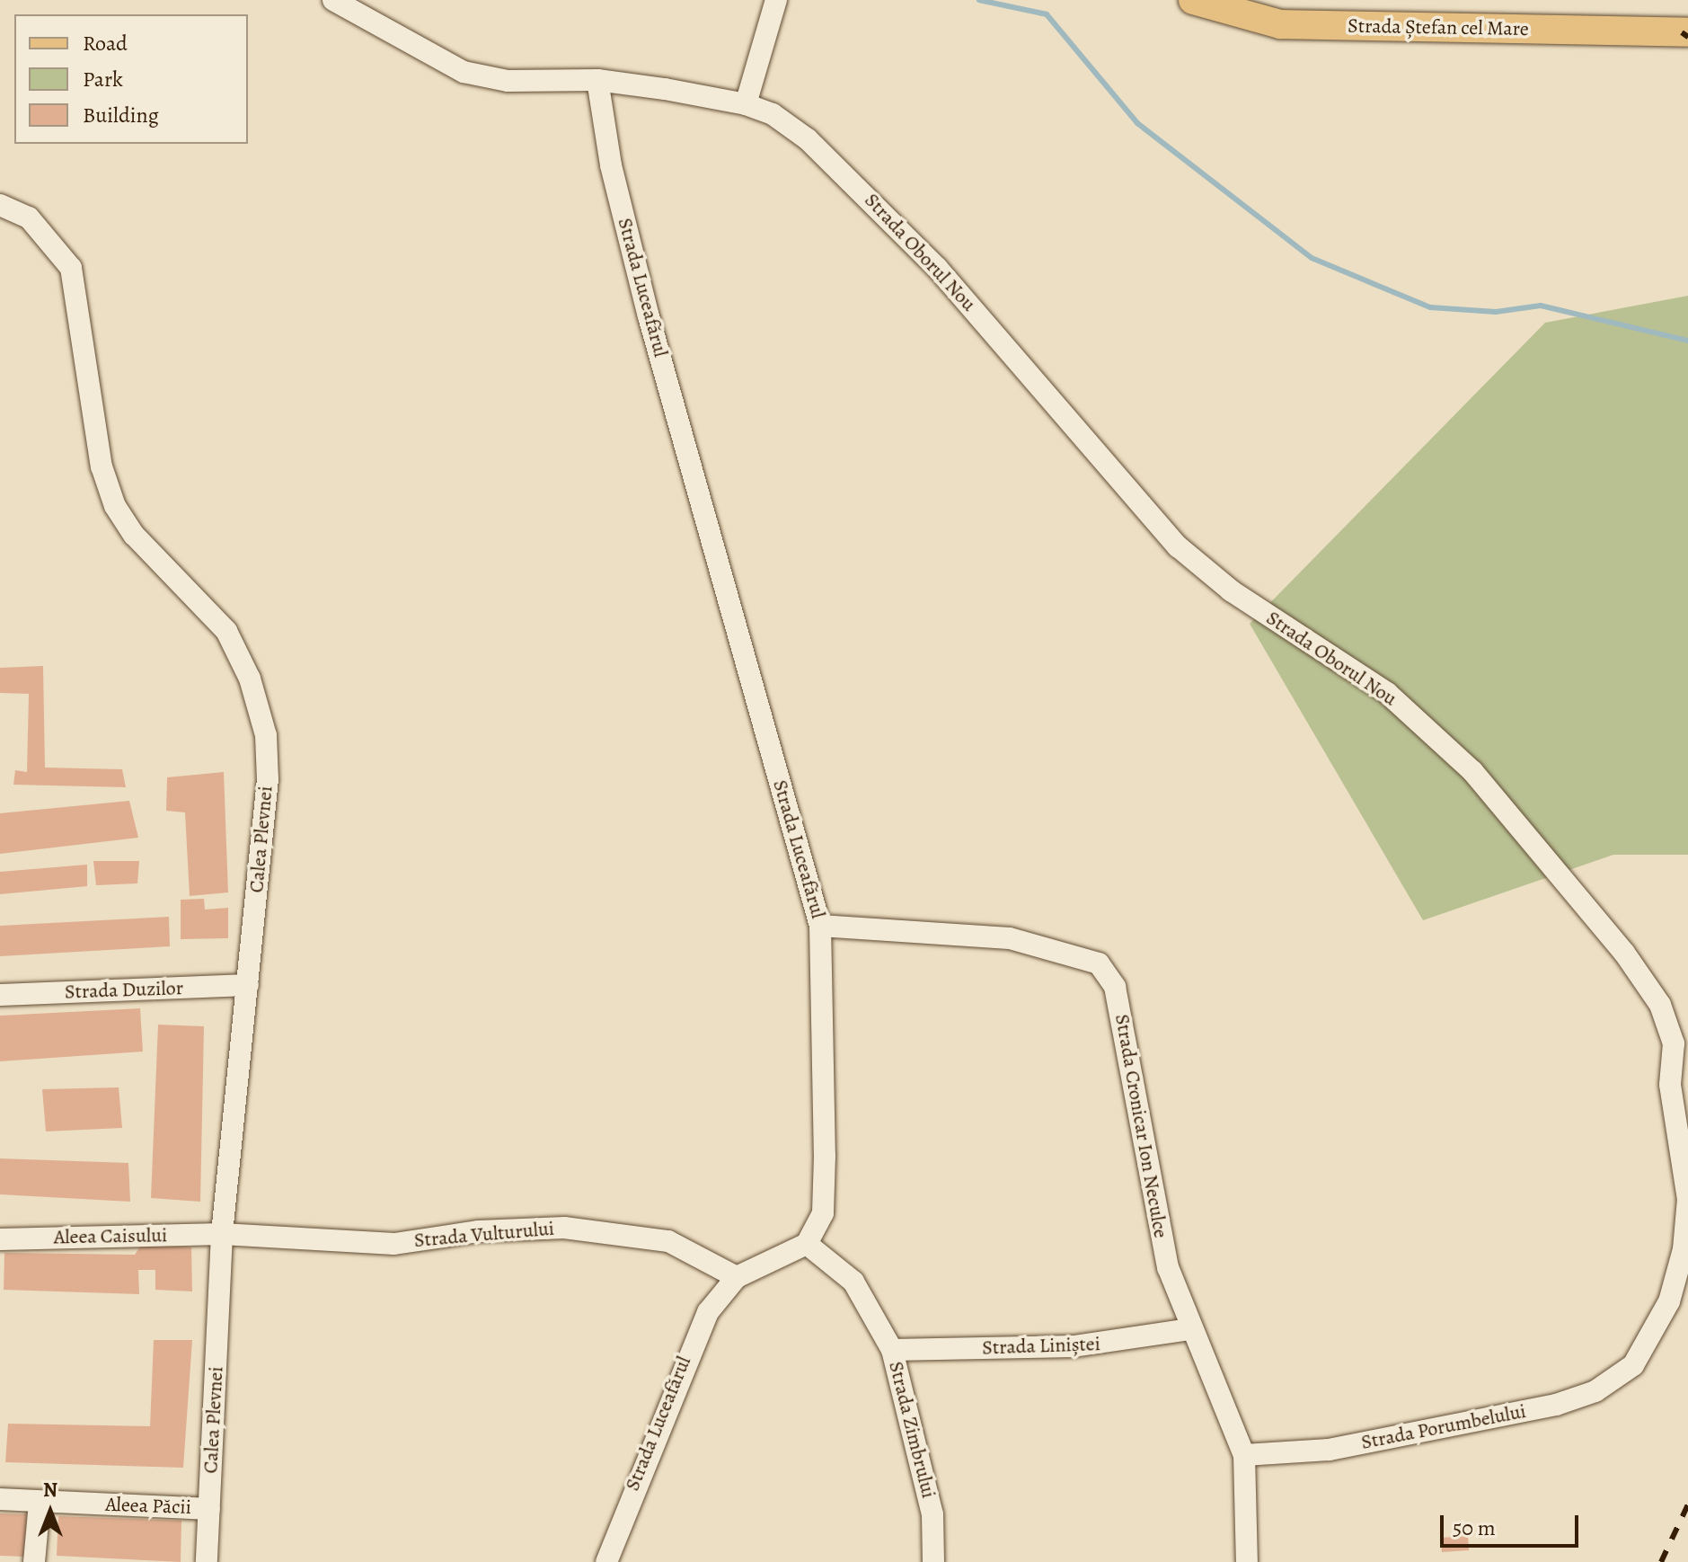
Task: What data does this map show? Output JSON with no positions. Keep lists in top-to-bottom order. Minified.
{"streets":{"main road":["Strada Ștefan cel Mare"],"street":["Strada Oborul Nou","Strada Luceafărul","Calea Plevnei","Strada Duzilor","Strada Cronicar Ion Neculce","Strada Vulturului","Aleea Caisului","Strada Liniștei","Strada Porumbelului","Strada Zimbrului","Aleea Păcii"]},"crossings":[["Strada Oborul Nou","Strada Luceafărul"],["Strada Oborul Nou","Strada Porumbelului"],["Strada Luceafărul","Strada Cronicar Ion Neculce"],["Strada Luceafărul","Strada Vulturului"],["Strada Luceafărul","Strada Zimbrului"],["Calea Plevnei","Strada Duzilor"],["Calea Plevnei","Strada Vulturului"],["Calea Plevnei","Aleea Caisului"],["Calea Plevnei","Aleea Păcii"],["Strada Cronicar Ion Neculce","Strada Liniștei"],["Strada Cronicar Ion Neculce","Strada Porumbelului"],["Strada Vulturului","Aleea Caisului"],["Strada Liniștei","Strada Zimbrului"]],"legend":["Road","Park","Building"],"scale_bar":"50 m","north":"top"}
